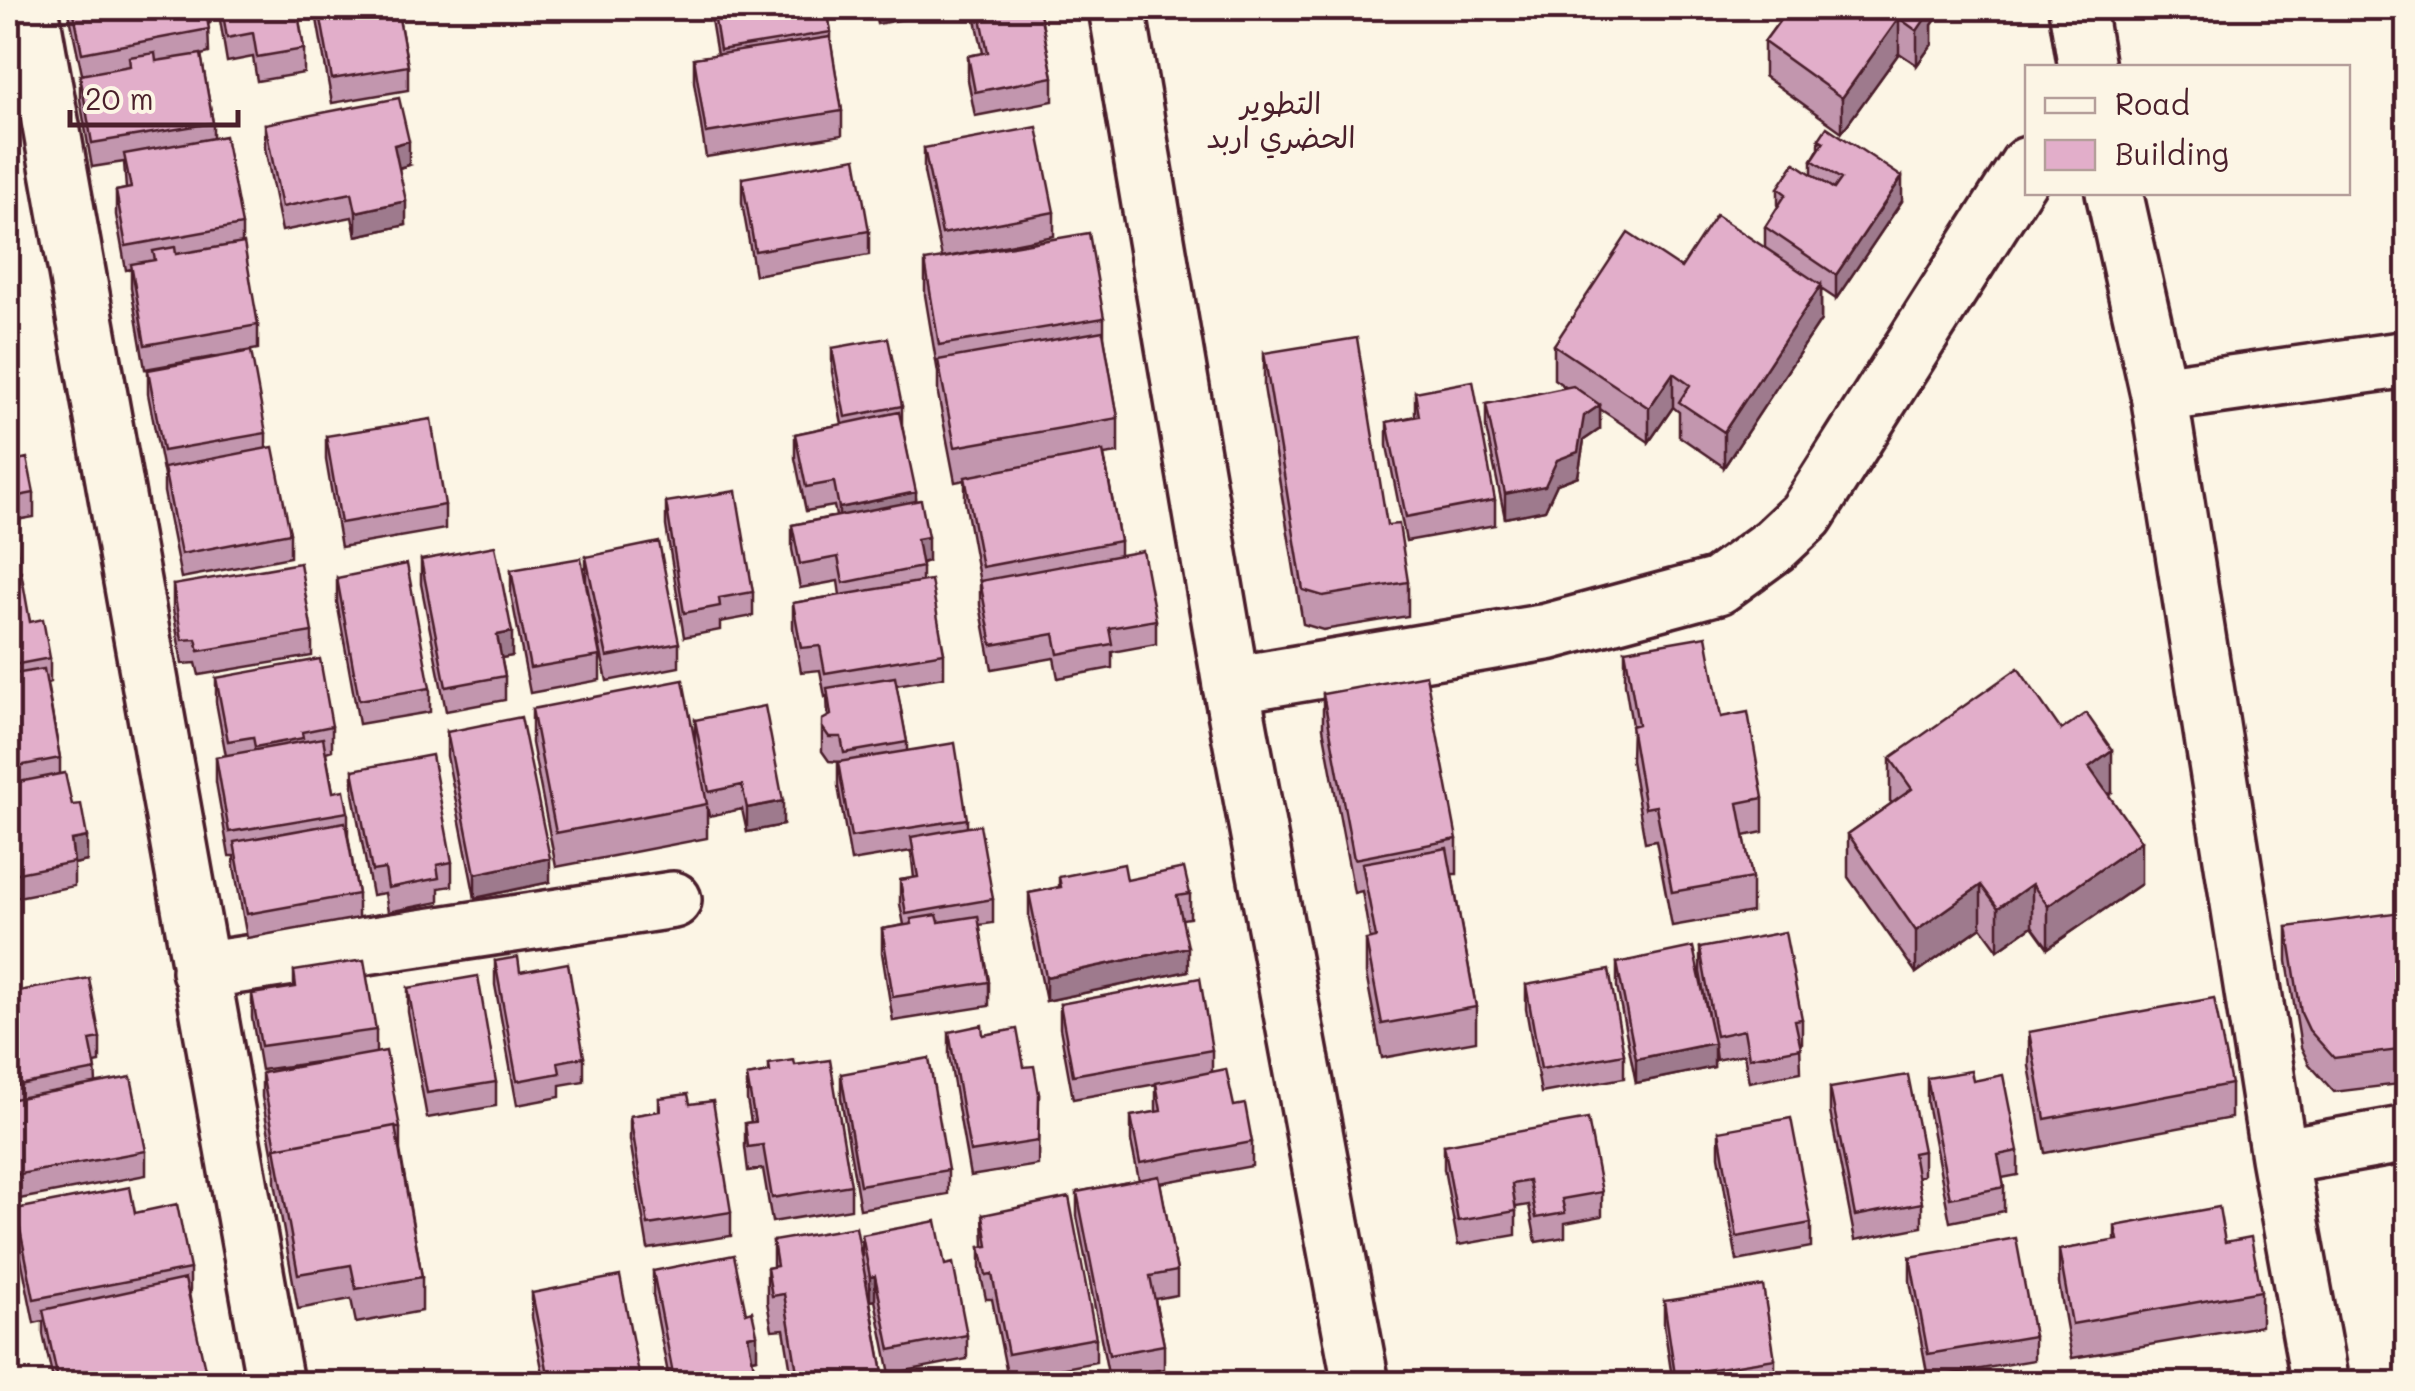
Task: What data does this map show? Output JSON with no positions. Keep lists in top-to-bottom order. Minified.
{"districts":["التطوير الحضري اربد"],"legend":["Road","Building"],"scale_bar":"20 m"}
